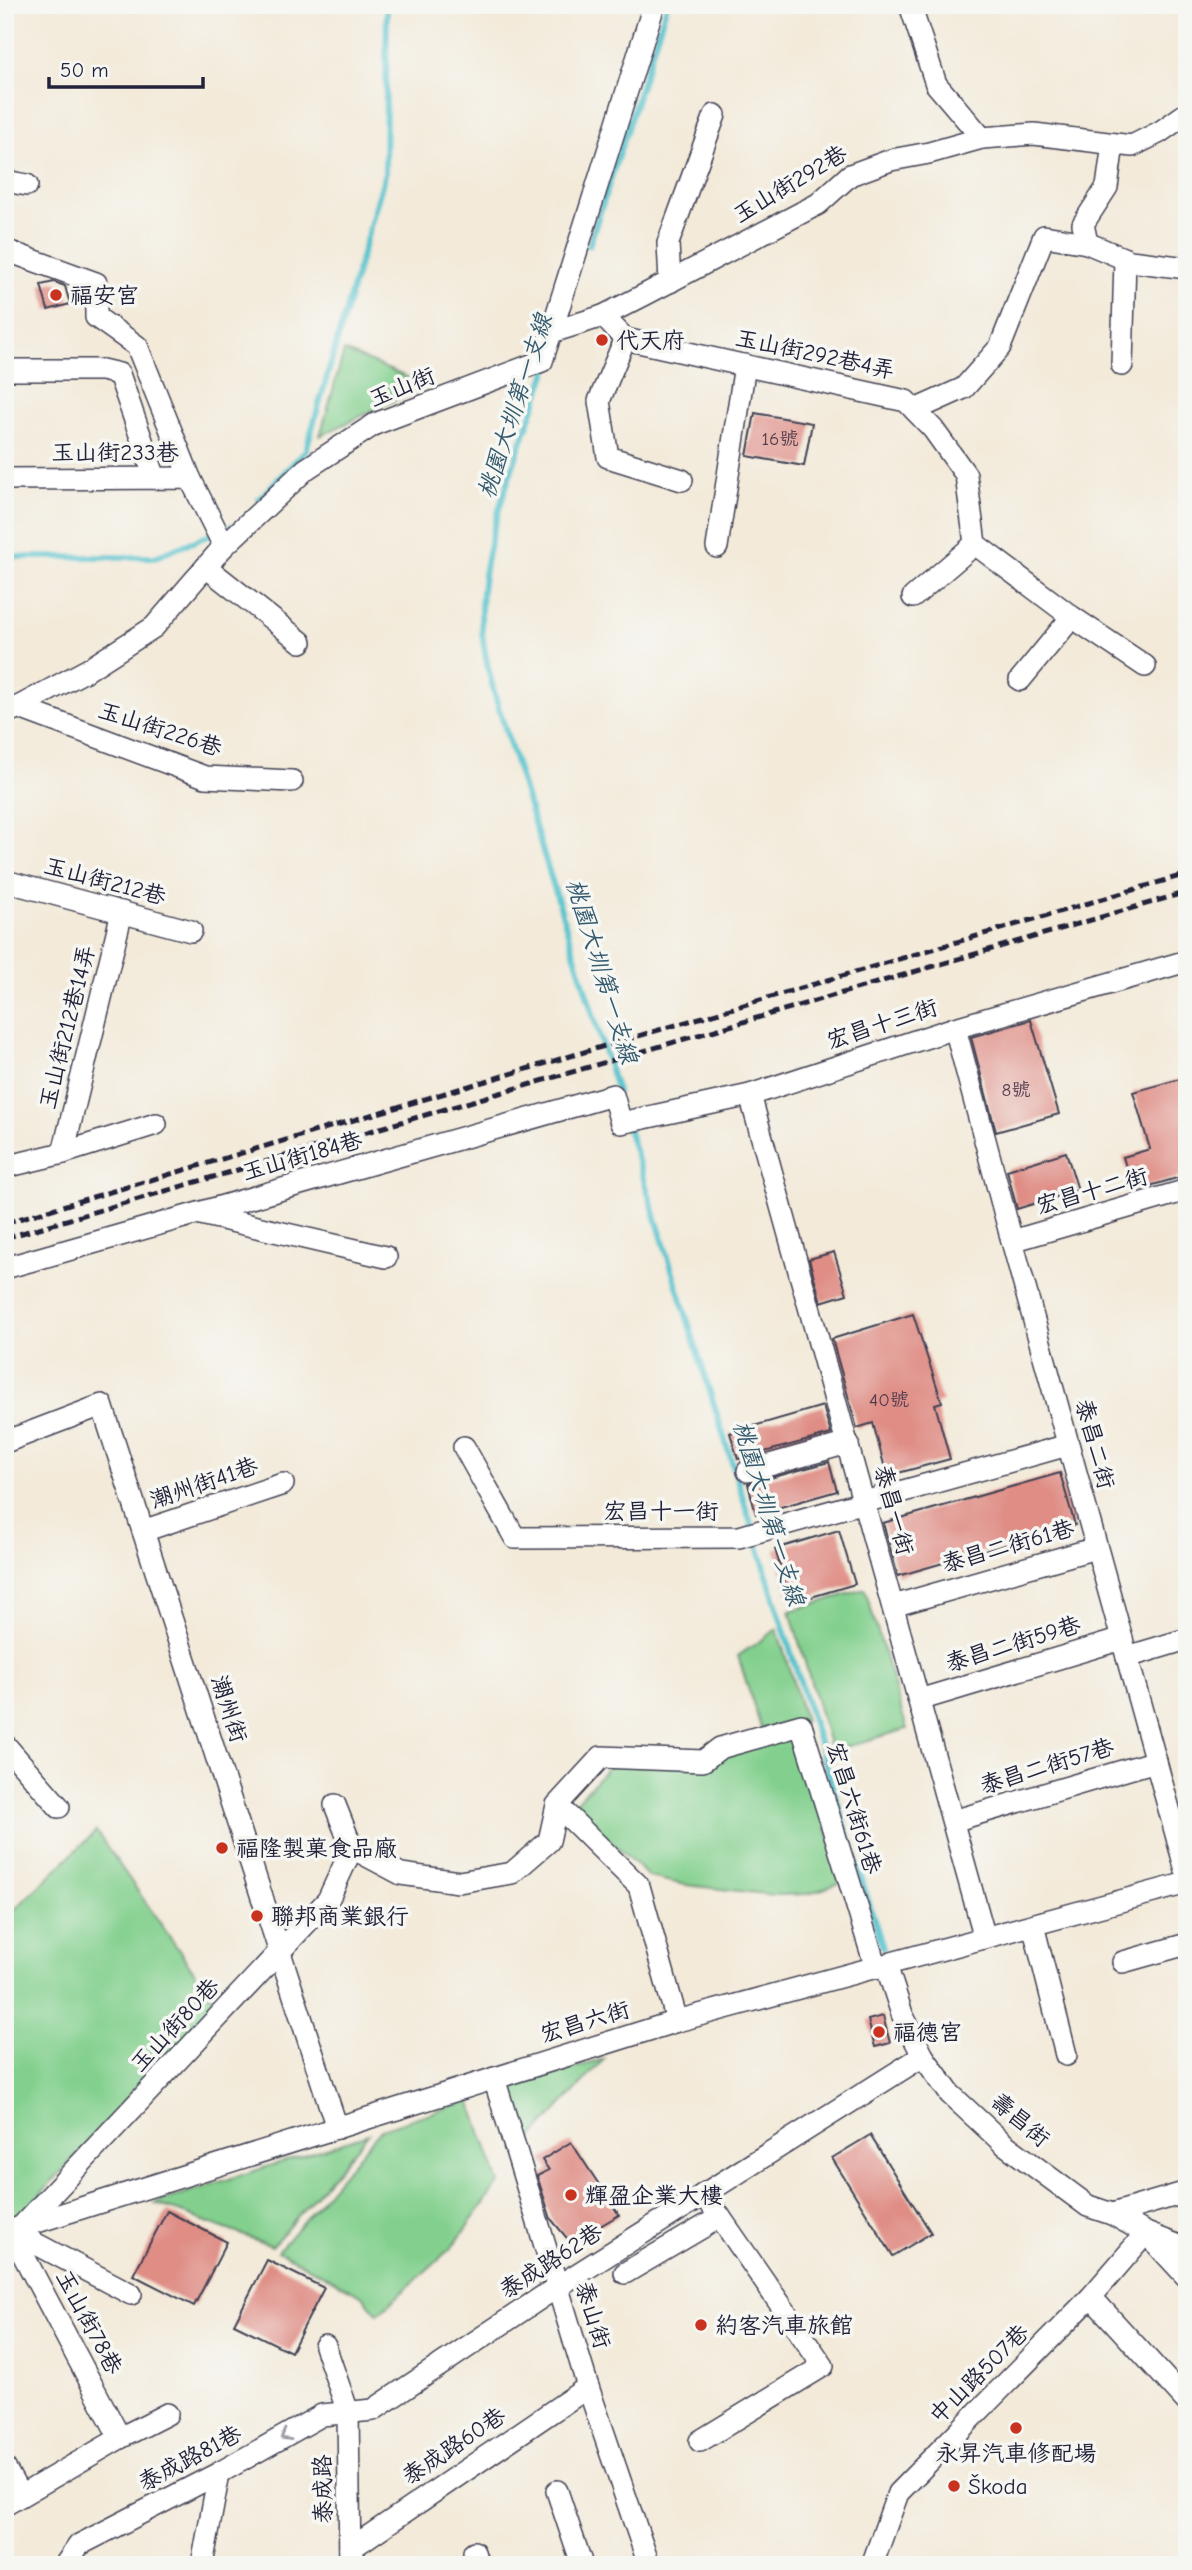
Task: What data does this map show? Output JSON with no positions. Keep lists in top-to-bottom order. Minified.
{"streets":{"street":["玉山街292巷","玉山街292巷4弄","玉山街","玉山街233巷","玉山街226巷","玉山街212巷","宏昌十三街","玉山街212巷14弄","玉山街184巷","宏昌十二街","泰昌二街","潮州街41巷","泰昌一街","宏昌十一街","泰昌二街61巷","泰昌二街59巷","潮州街","泰昌二街57巷","宏昌六街61巷","宏昌六街","玉山街80巷","壽昌街","泰成路62巷","泰山街","玉山街78巷","中山路507巷","泰成路60巷","泰成路81巷","泰成路"]},"crossings":[["玉山街292巷","玉山街"],["玉山街","玉山街233巷"],["玉山街","玉山街226巷"],["玉山街212巷","玉山街212巷14弄"],["宏昌十三街","玉山街184巷"],["宏昌十三街","泰昌二街"],["宏昌十三街","泰昌一街"],["宏昌十二街","泰昌二街"],["泰昌二街","宏昌十一街"],["泰昌二街","泰昌二街61巷"],["泰昌二街","泰昌二街59巷"],["泰昌二街","泰昌二街57巷"],["潮州街41巷","潮州街"],["泰昌一街","宏昌十一街"],["泰昌一街","泰昌二街61巷"],["泰昌一街","泰昌二街59巷"],["泰昌一街","泰昌二街57巷"],["泰昌一街","宏昌六街"],["潮州街","宏昌六街"],["潮州街","玉山街80巷"],["宏昌六街61巷","宏昌六街"],["宏昌六街61巷","壽昌街"],["宏昌六街","玉山街80巷"],["宏昌六街","壽昌街"],["宏昌六街","泰山街"],["宏昌六街","玉山街78巷"],["玉山街80巷","玉山街78巷"],["壽昌街","泰成路62巷"],["壽昌街","中山路507巷"],["泰成路62巷","泰山街"],["泰成路62巷","泰成路81巷"],["泰成路62巷","泰成路"],["泰山街","泰成路60巷"],["泰成路60巷","泰成路"],["泰成路81巷","泰成路"]],"one_way":["泰成路81巷"],"water":["桃園大圳第一支線"],"places":["福安宮","代天府","福隆製菓食品廠","聯邦商業銀行","福德宮","輝盈企業大樓","約客汽車旅館","永昇汽車修配場","Škoda"],"house_numbers":["16號","8號","40號"],"scale_bar":"50 m"}
